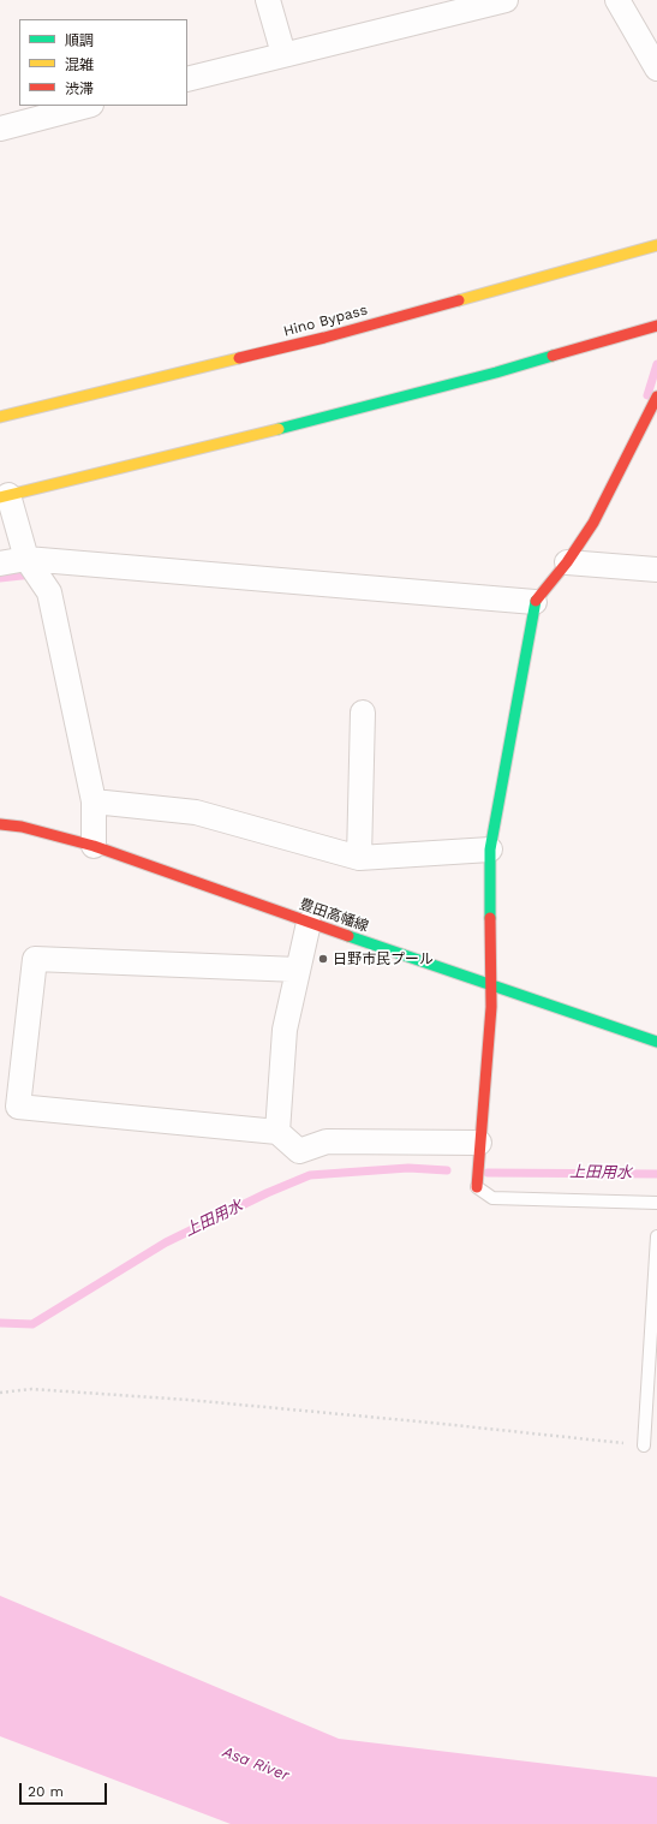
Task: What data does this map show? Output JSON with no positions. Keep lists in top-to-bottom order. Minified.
{"streets":{"main road":["Hino Bypass","豊田高幡線"]},"water":["上田用水","Asa River"],"places":["日野市民プール"],"legend":["順調","混雑","渋滞"],"scale_bar":"20 m"}
